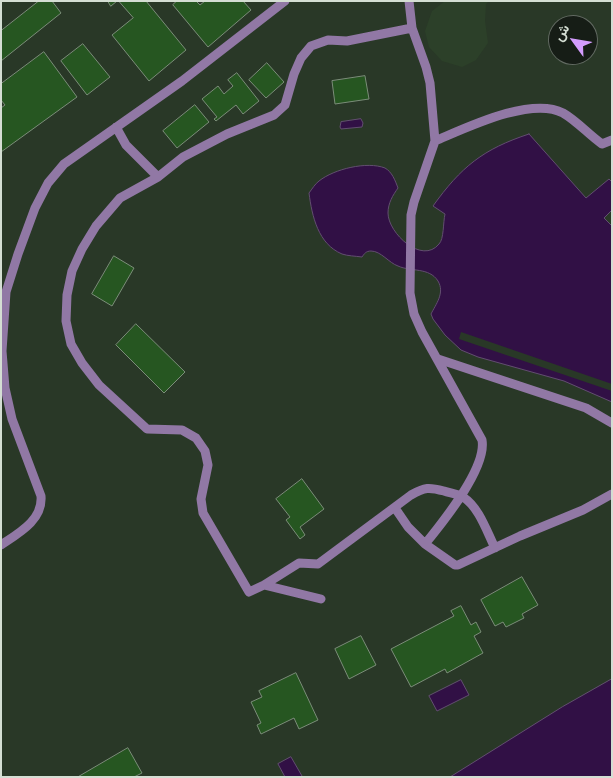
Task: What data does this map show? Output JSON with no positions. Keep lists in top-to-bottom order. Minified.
{"north":"top left"}
